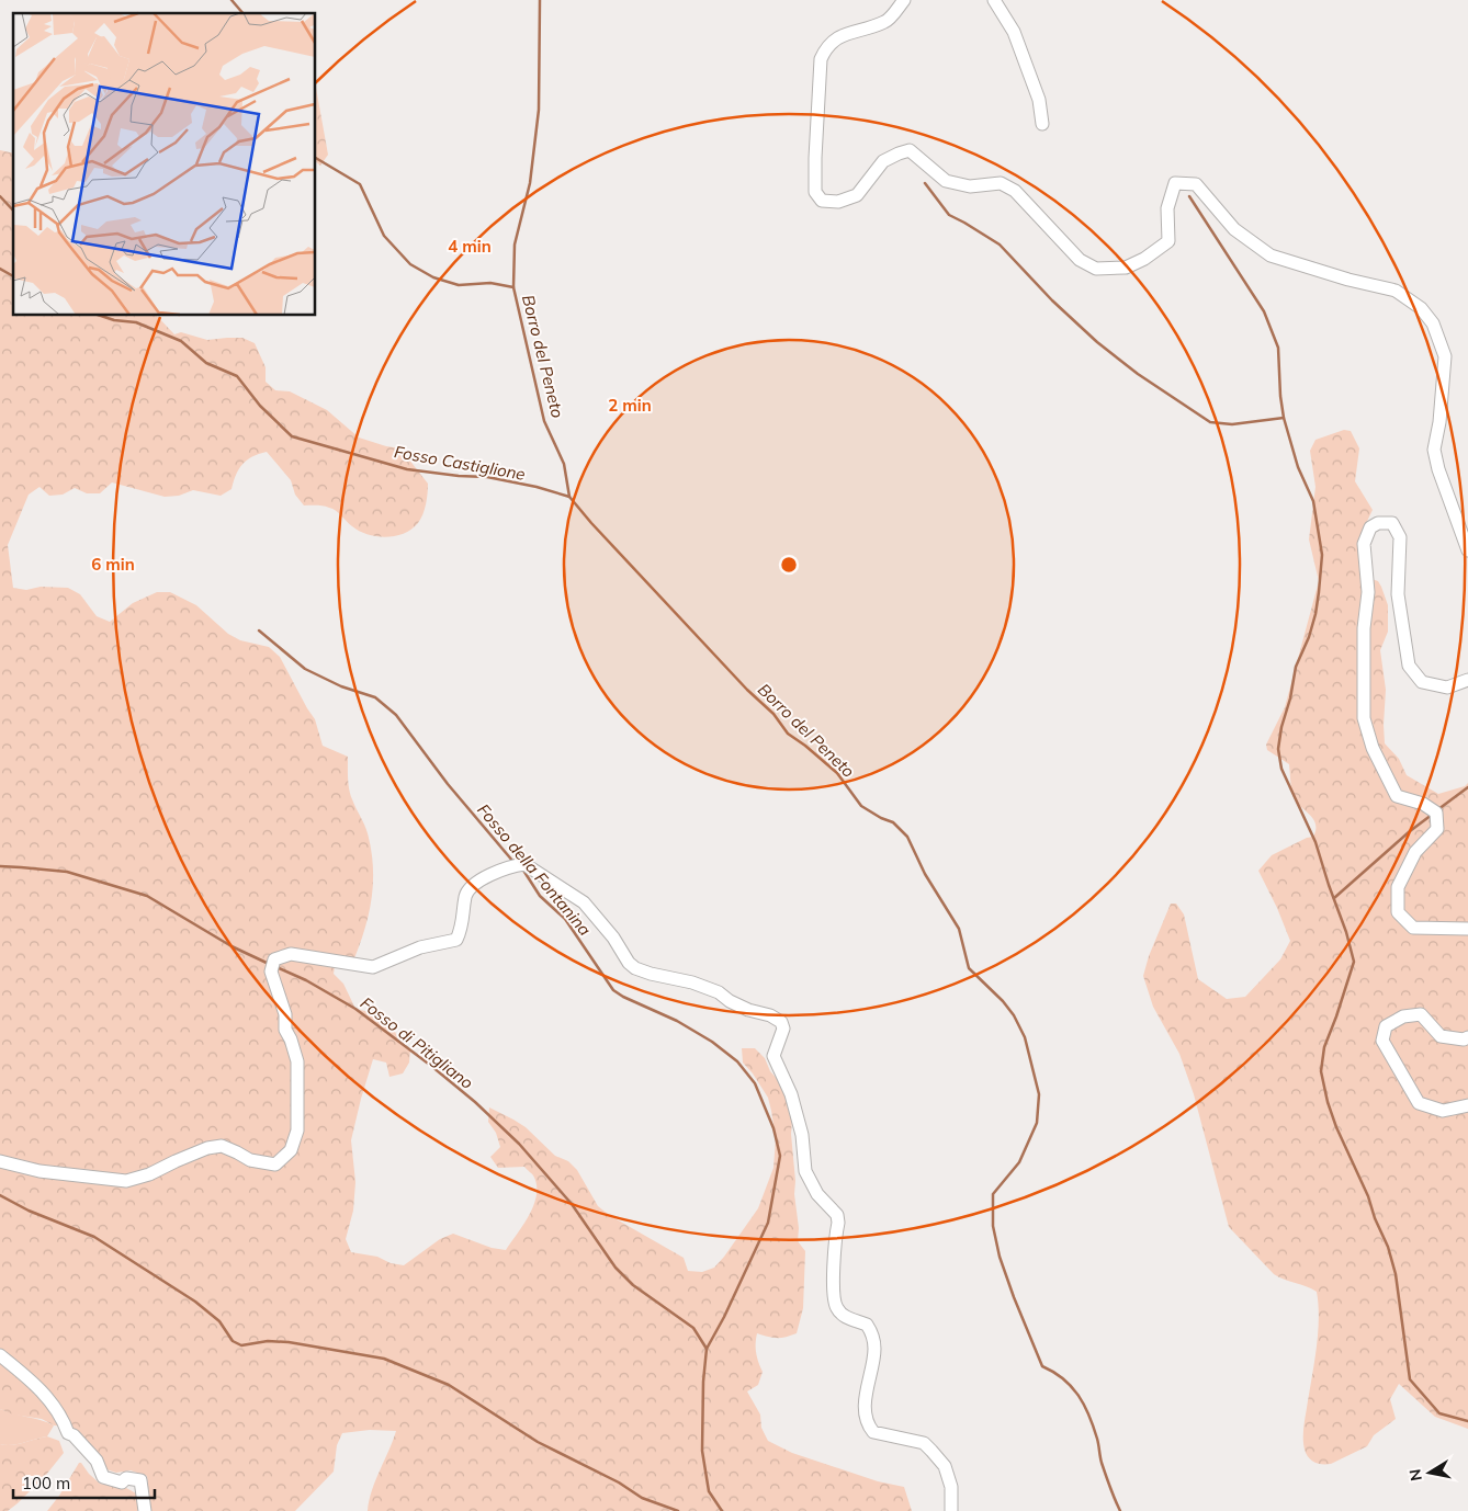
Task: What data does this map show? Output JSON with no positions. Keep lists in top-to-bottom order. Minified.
{"water":["Borro del Peneto","Fosso Castiglione","Fosso della Fontanina","Fosso di Pitigliano"],"scale_bar":"100 m","north":"left","rings":["4 min","2 min","6 min"]}
